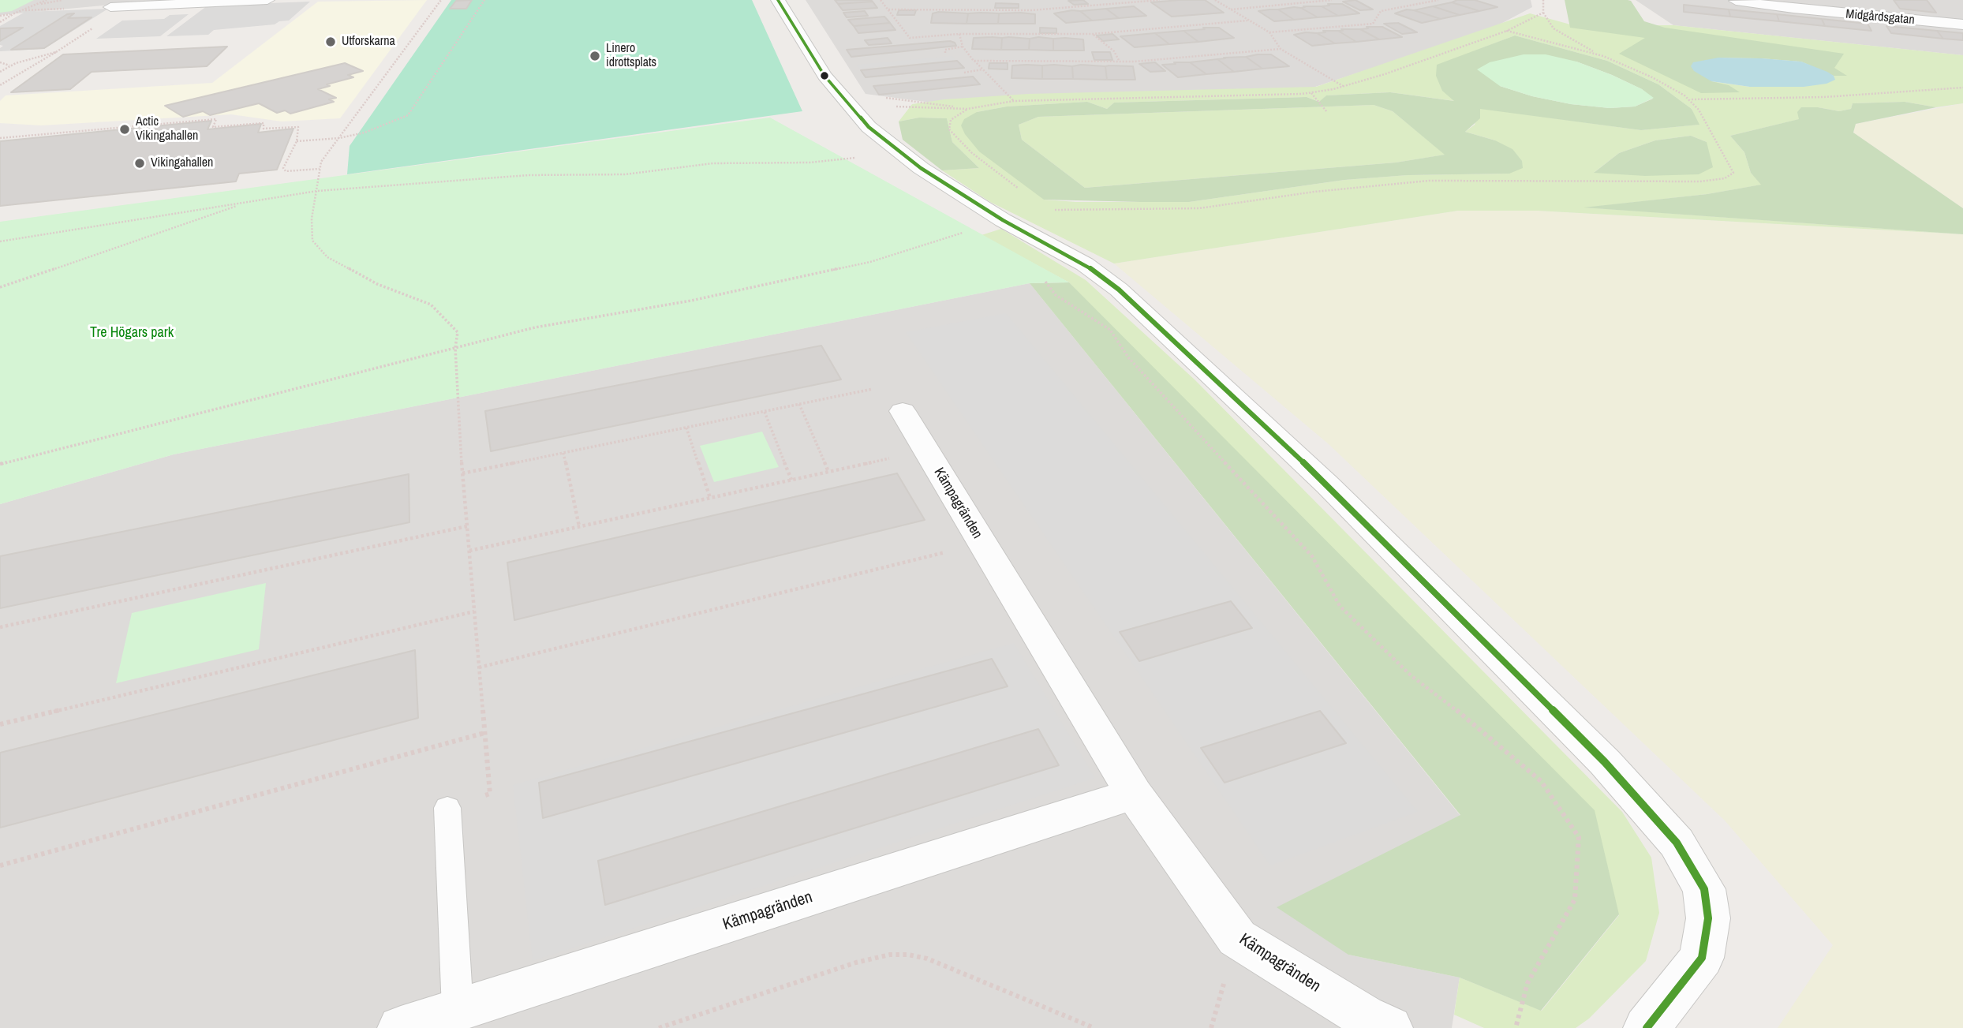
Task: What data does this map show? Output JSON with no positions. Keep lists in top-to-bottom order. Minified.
{"streets":{"street":["Midgårdsgatan","Kämpagränden"]},"parks":["Tre Högars park"],"places":["Utforskarna","Linero idrottsplats","Actic Vikingahallen","Vikingahallen"]}
